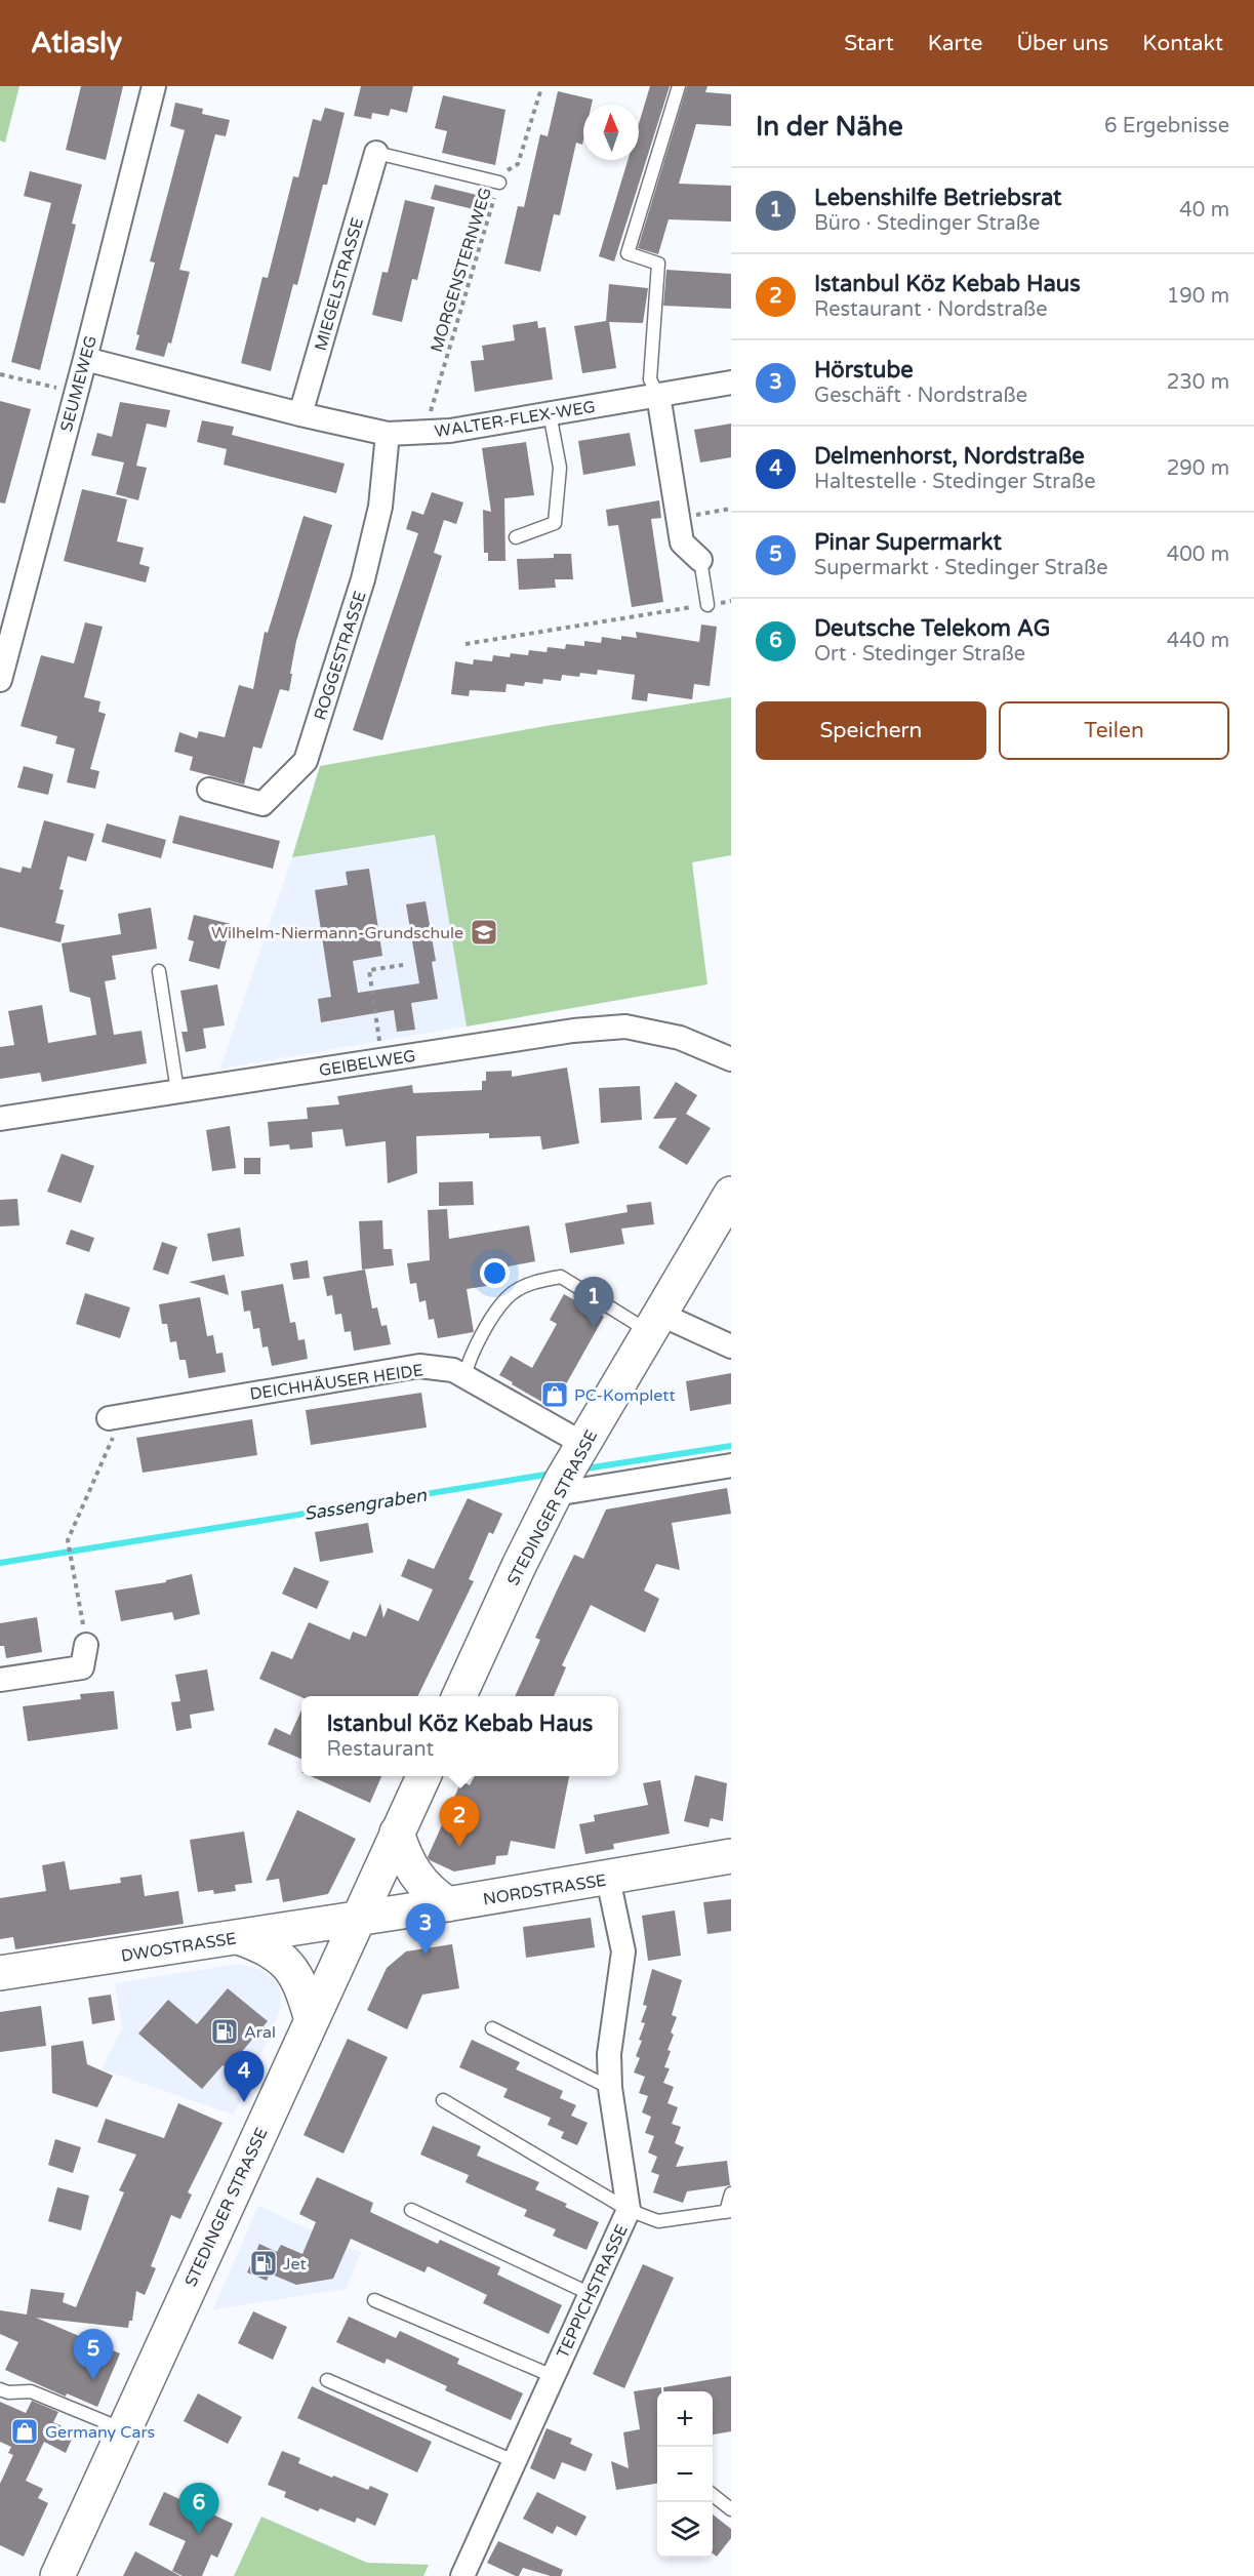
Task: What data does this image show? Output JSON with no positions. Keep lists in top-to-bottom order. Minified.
{"streets":{"main road":["STEDINGER STRASSE","NORDSTRASSE","DWOSTRASSE"],"street":["MIEGELSTRASSE","SEUMEWEG","WALTER-FLEX-WEG","ROGGESTRASSE","GEIBELWEG","DEICHHÄUSER HEIDE","TEPPICHSTRASSE"],"path":["MORGENSTERNWEG"]},"crossings":[["MORGENSTERNWEG","WALTER-FLEX-WEG"],["MIEGELSTRASSE","WALTER-FLEX-WEG"],["SEUMEWEG","WALTER-FLEX-WEG"],["WALTER-FLEX-WEG","ROGGESTRASSE"],["DEICHHÄUSER HEIDE","STEDINGER STRASSE"],["STEDINGER STRASSE","NORDSTRASSE"],["STEDINGER STRASSE","DWOSTRASSE"],["NORDSTRASSE","DWOSTRASSE"],["NORDSTRASSE","TEPPICHSTRASSE"]],"water":["Sassengraben"],"places":{"school or university":["Wilhelm-Niermann-Grundschule"],"shop":["PC-Komplett","Germany Cars"],"fuel station":["Aral","Jet"]},"north":"top","page":{"header":"Atlasly","nav":["Start","Karte","Über uns","Kontakt"],"heading":["In der Nähe","6 Ergebnisse"],"list":[{"mark":"1","name":"Lebenshilfe Betriebsrat","note":"Büro · Stedinger Straße","value":"40 m"},{"mark":"2","name":"Istanbul Köz Kebab Haus","note":"Restaurant · Nordstraße","value":"190 m"},{"mark":"3","name":"Hörstube","note":"Geschäft · Nordstraße","value":"230 m"},{"mark":"4","name":"Delmenhorst, Nordstraße","note":"Haltestelle · Stedinger Straße","value":"290 m"},{"mark":"5","name":"Pinar Supermarkt","note":"Supermarkt · Stedinger Straße","value":"400 m"},{"mark":"6","name":"Deutsche Telekom AG","note":"Ort · Stedinger Straße","value":"440 m"}],"buttons":["Speichern","Teilen"],"pins":["1","2","3","4","5","6"],"popup":["Istanbul Köz Kebab Haus","Restaurant"],"map_buttons":["+","−"]}}
